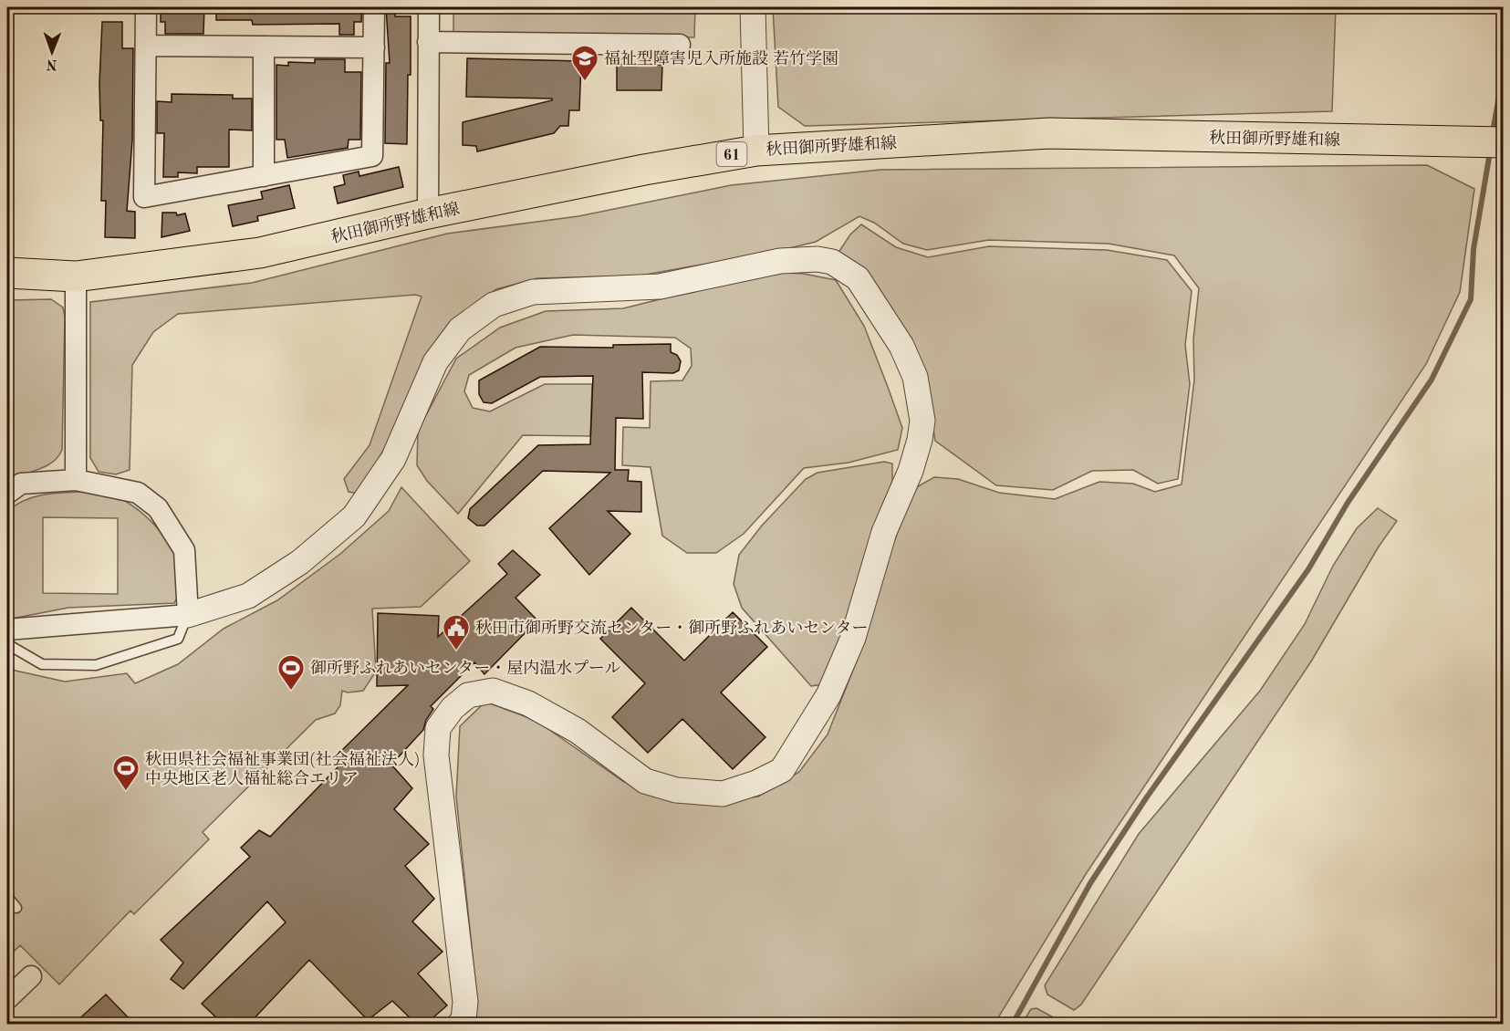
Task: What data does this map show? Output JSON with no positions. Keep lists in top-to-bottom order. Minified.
{"streets":{"main road":["秋田御所野雄和線","61"]},"places":{"school or university":["福祉型障害児入所施設 若竹学園"],"public building":["秋田市御所野交流センター・御所野ふれあいセンター"],"sports":["御所野ふれあいセンター・屋内温水プール","秋田県社会福祉事業団(社会福祉法人) 中央地区老人福祉総合エリア"]},"north":"bottom"}
